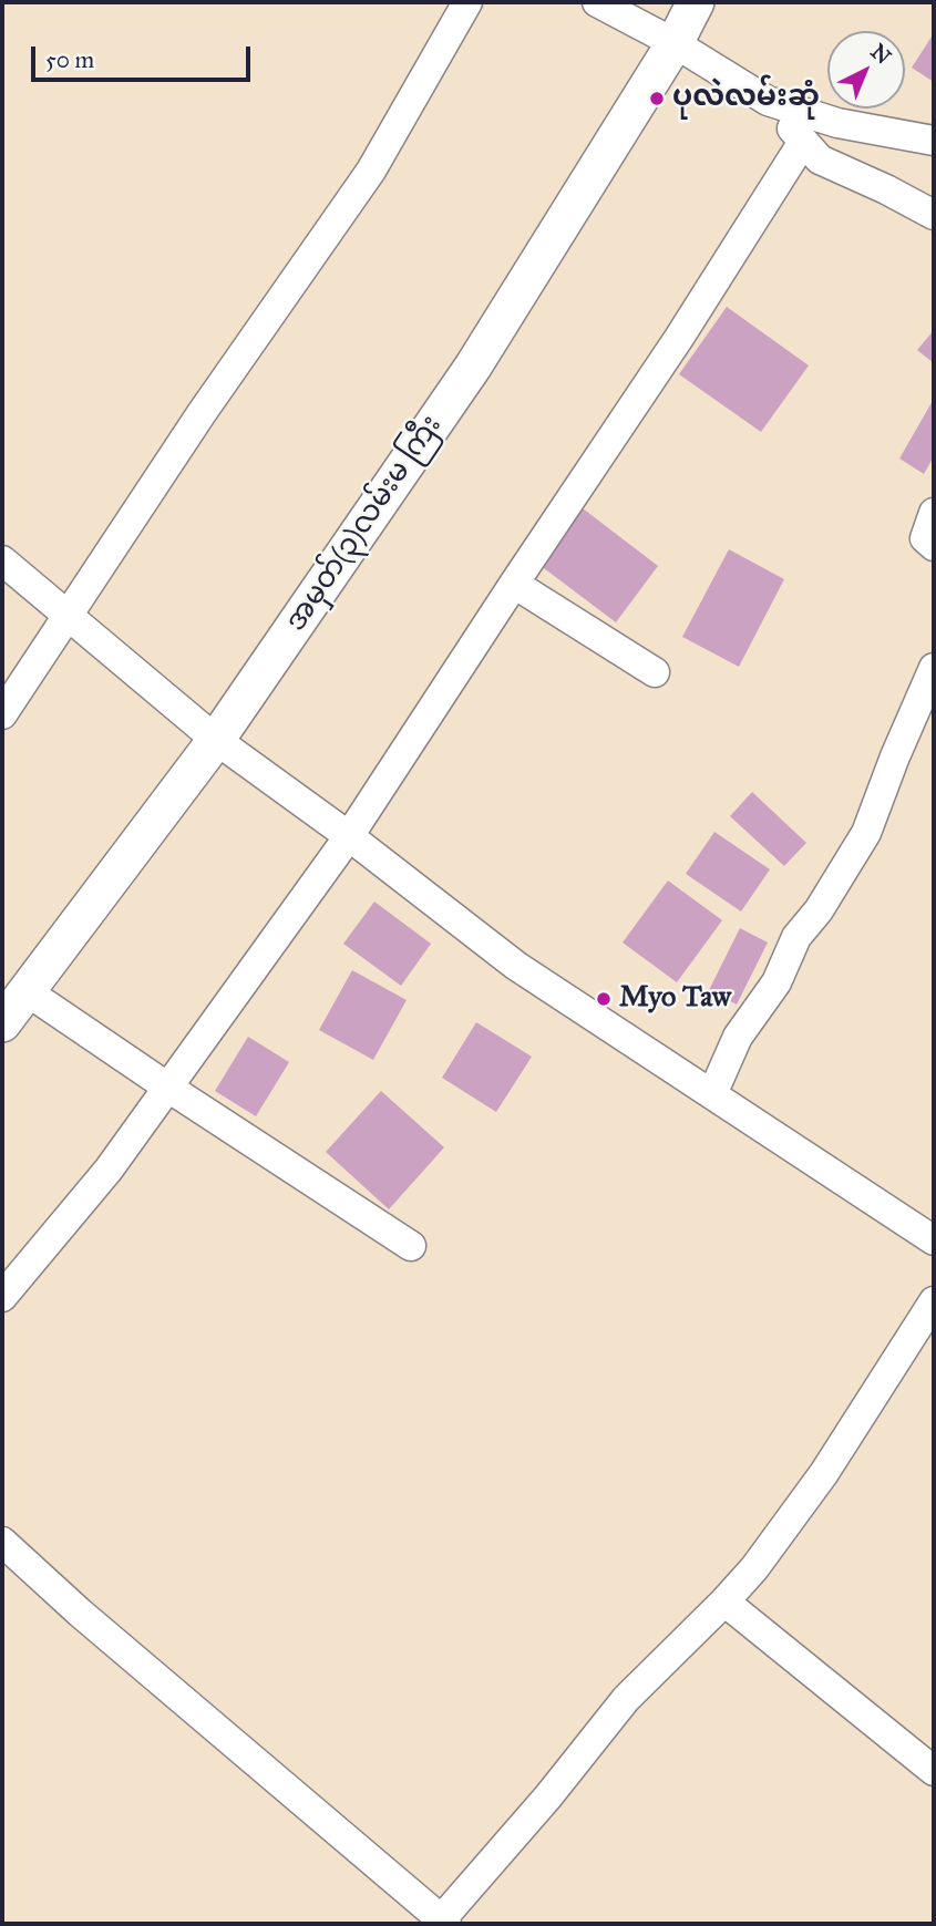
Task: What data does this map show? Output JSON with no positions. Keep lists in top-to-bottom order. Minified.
{"streets":{"main road":["အမှတ်(၃)လမ်းမ ကြီး"]},"places":["ပုလဲလမ်းဆုံ","Myo Taw"],"scale_bar":"50 m","north":"top right"}
